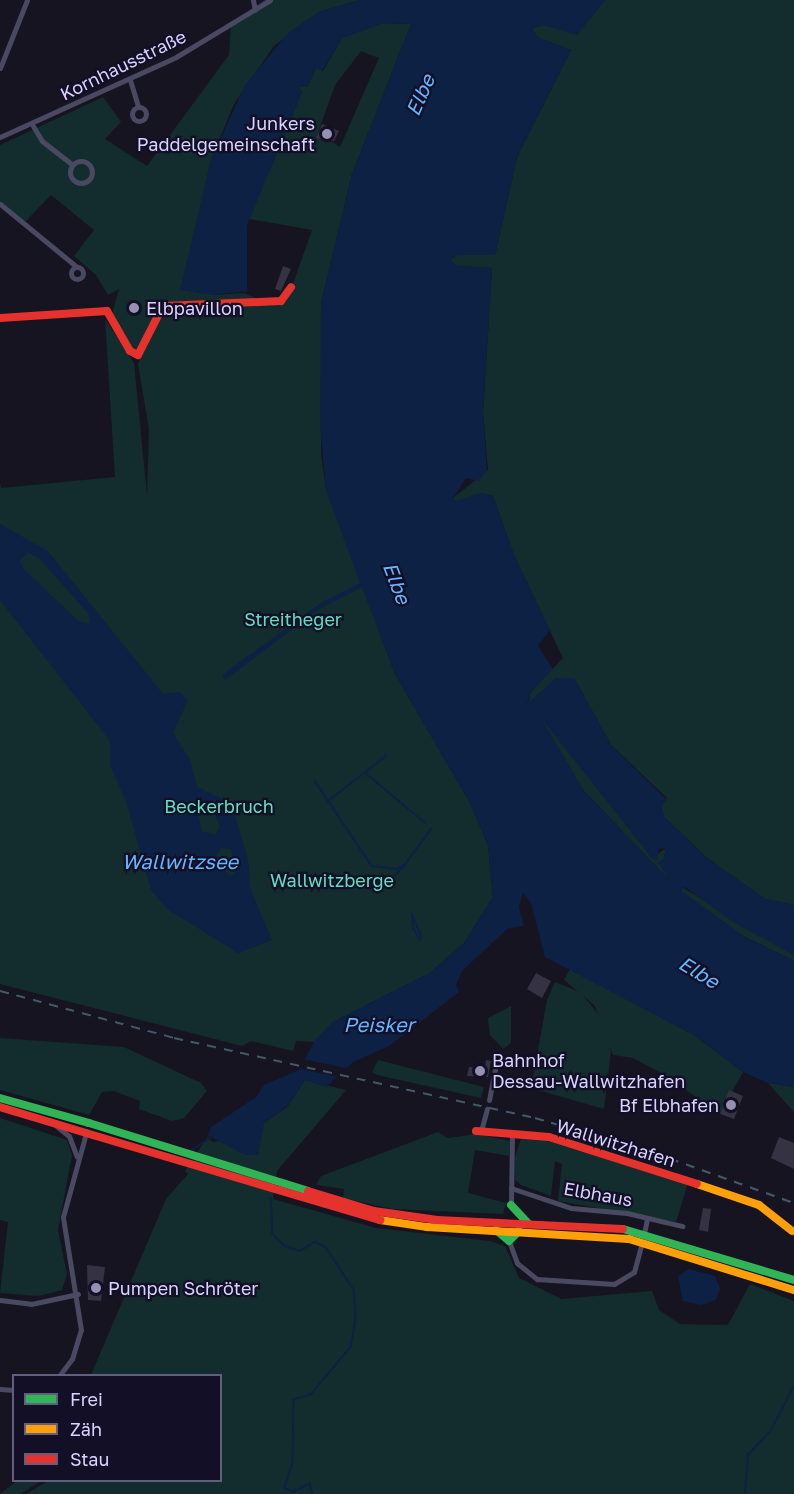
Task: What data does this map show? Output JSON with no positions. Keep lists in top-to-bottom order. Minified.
{"streets":{"main road":["Wallwitzhafen"],"street":["Kornhausstraße","Elbhaus"]},"water":["Elbe","Wallwitzsee","Peisker"],"parks":["Streitheger","Beckerbruch","Wallwitzberge"],"places":["Junkers Paddelgemeinschaft","Elbpavillon","Bahnhof Dessau-Wallwitzhafen","Bf Elbhafen","Pumpen Schröter"],"legend":["Frei","Zäh","Stau"]}
